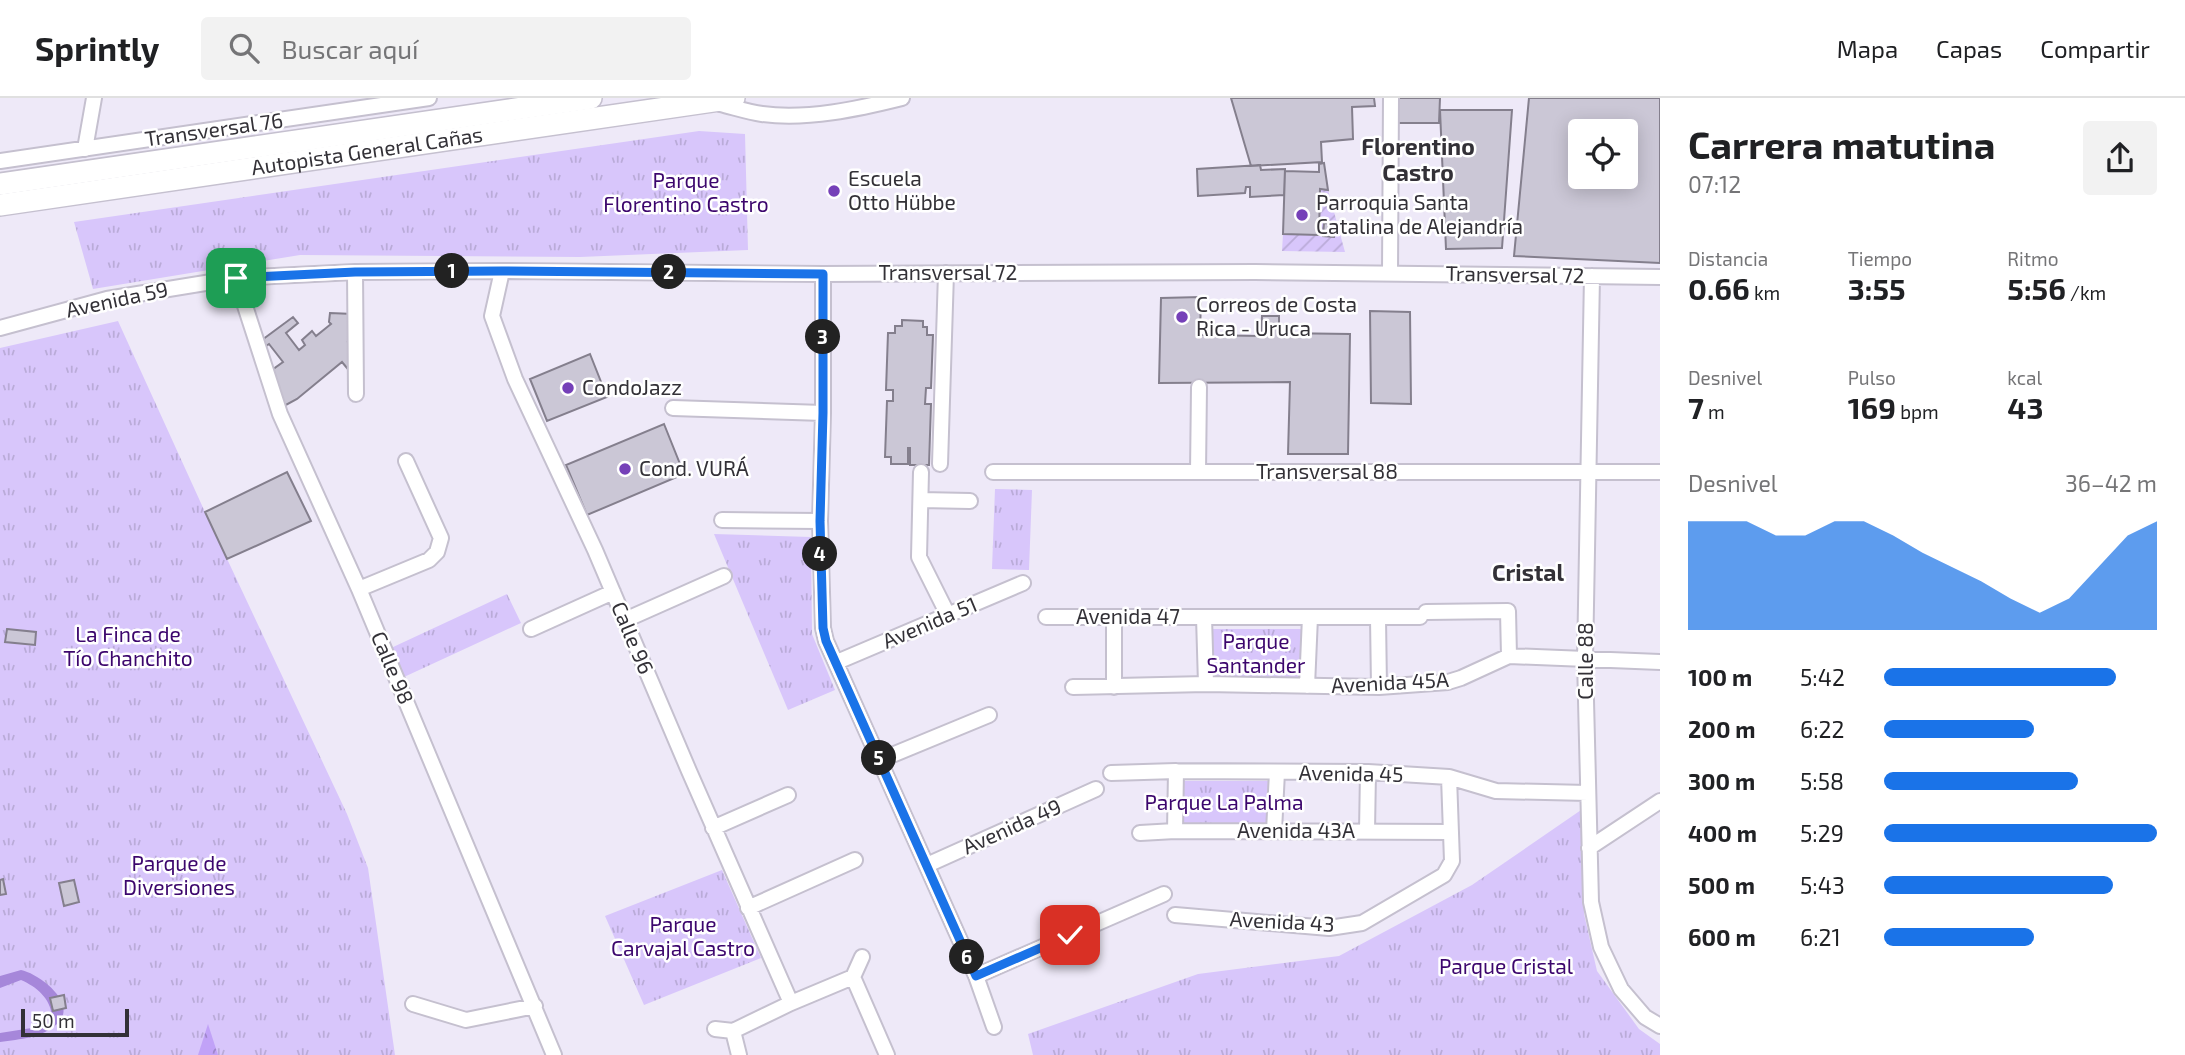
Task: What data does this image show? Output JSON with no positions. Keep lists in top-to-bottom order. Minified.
{"streets":{"highway":["Autopista General Cañas"],"street":["Transversal 76","Transversal 72","Avenida 59","Transversal 88","Avenida 47","Avenida 51","Calle 96","Calle 88","Calle 98","Avenida 45A","Avenida 45","Avenida 49","Avenida 43A","Avenida 43"]},"crossings":[["Transversal 72","Avenida 59"],["Transversal 72","Calle 96"],["Transversal 72","Calle 88"],["Transversal 72","Calle 98"],["Avenida 59","Calle 98"],["Transversal 88","Calle 88"],["Avenida 47","Avenida 45A"],["Calle 88","Avenida 45A"],["Calle 88","Avenida 45"],["Avenida 43A","Avenida 43"]],"districts":["Florentino Castro","Cristal"],"parks":["Parque Florentino Castro","La Finca de Tío Chanchito","Parque Santander","Parque La Palma","Parque de Diversiones","Parque Carvajal Castro","Parque Cristal"],"places":["Escuela Otto Hübbe","Parroquia Santa Catalina de Alejandría","Correos de Costa Rica - Uruca","CondoJazz","Cond. VURÁ"],"scale_bar":"50 m","page":{"header":"Sprintly","search":"Buscar aquí","nav":["Mapa","Capas","Compartir"],"heading":["Carrera matutina","07:12"],"stats":[["Distancia","0.66 km"],["Tiempo","3:55"],["Ritmo","5:56 /km"],["Desnivel","7 m"],["Pulso","169 bpm"],["kcal","43"]],"pins":["1","2","3","4","5","6"],"chart":["Desnivel","36–42 m"],"list":[{"name":"100 m","note":"5:42"},{"name":"200 m","note":"6:22"},{"name":"300 m","note":"5:58"},{"name":"400 m","note":"5:29"},{"name":"500 m","note":"5:43"},{"name":"600 m","note":"6:21"}],"scale":"50 m"}}
